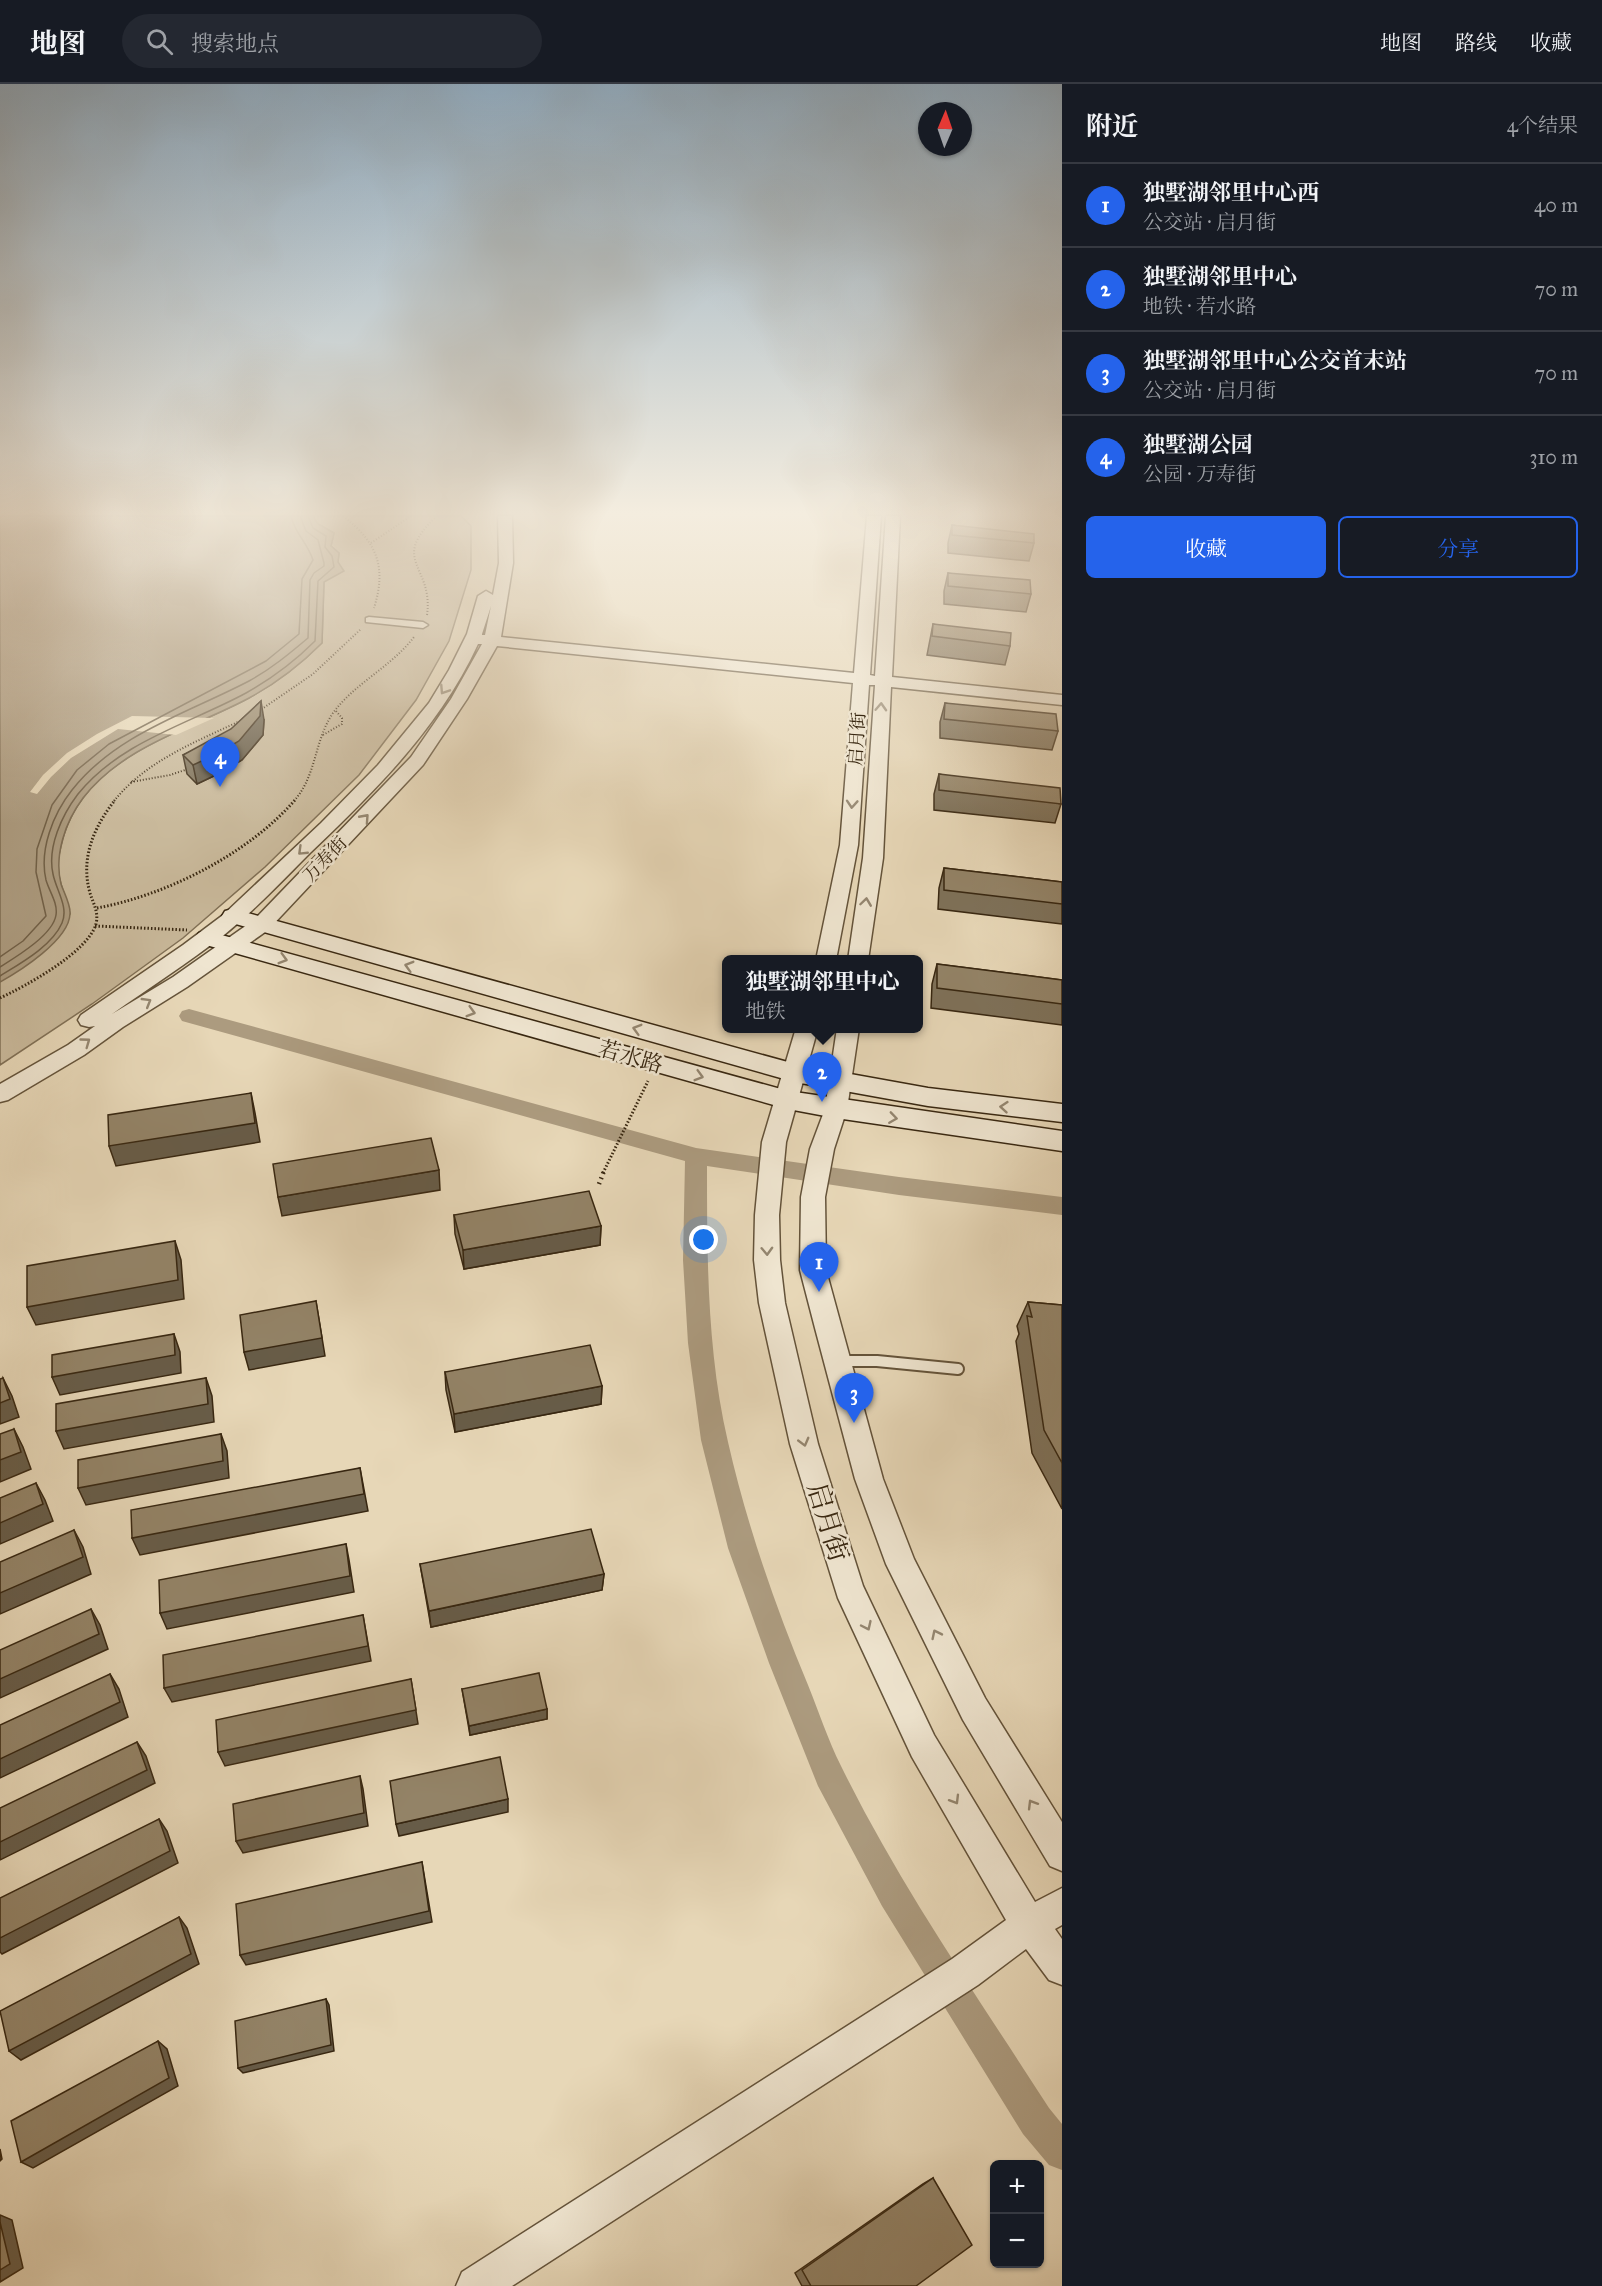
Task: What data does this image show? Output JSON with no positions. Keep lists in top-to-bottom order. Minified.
{"streets":{"main road":["若水路"],"street":["启月街","万寿街"]},"crossings":[["启月街","若水路"],["万寿街","若水路"]],"north":"top","page":{"header":"地图","search":"搜索地点","nav":["地图","路线","收藏"],"heading":["附近","4个结果"],"list":[{"mark":"1","name":"独墅湖邻里中心西","note":"公交站 · 启月街","value":"40 m"},{"mark":"2","name":"独墅湖邻里中心","note":"地铁 · 若水路","value":"70 m"},{"mark":"3","name":"独墅湖邻里中心公交首末站","note":"公交站 · 启月街","value":"70 m"},{"mark":"4","name":"独墅湖公园","note":"公园 · 万寿街","value":"310 m"}],"buttons":["收藏","分享"],"pins":["4","2","1","3"],"popup":["独墅湖邻里中心","地铁"],"map_buttons":["+","−"]}}
